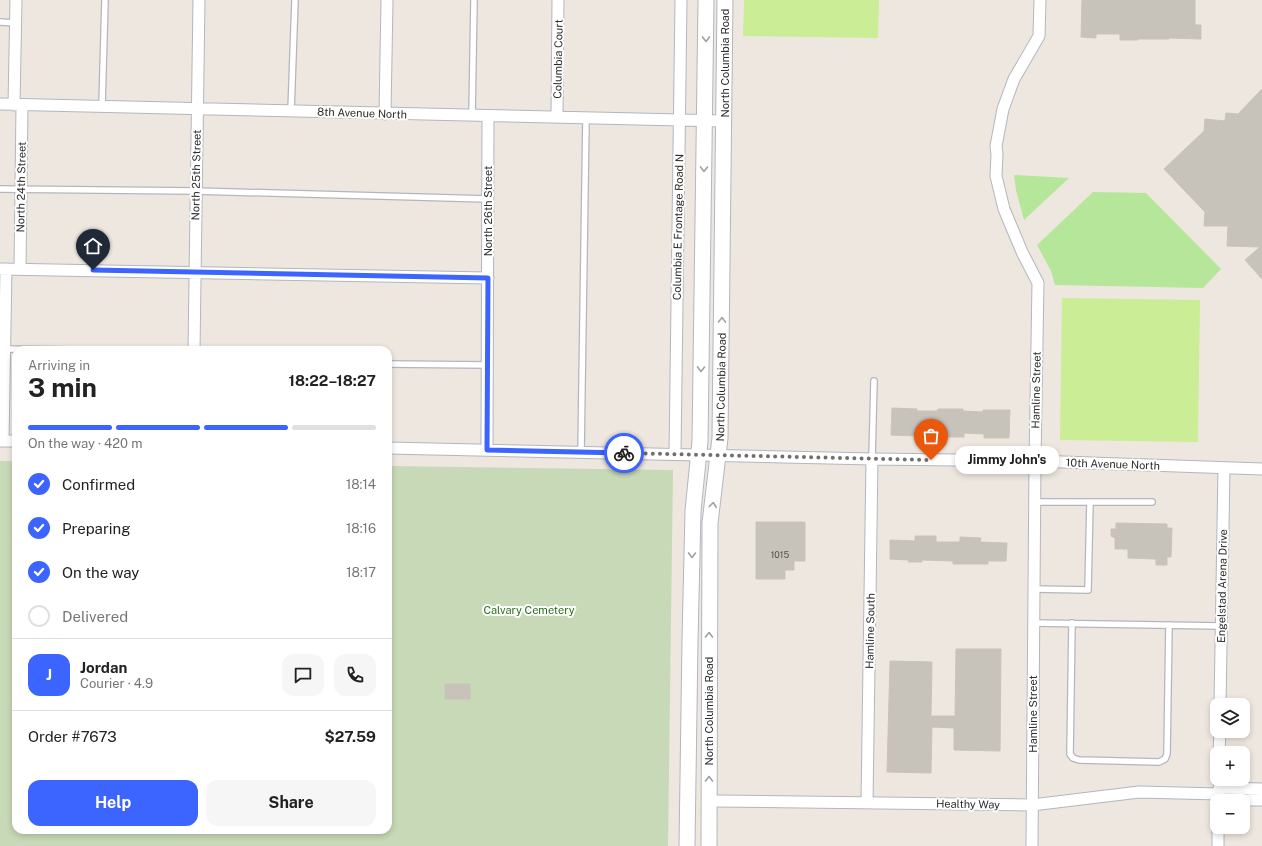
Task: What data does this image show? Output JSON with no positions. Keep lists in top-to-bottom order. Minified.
{"streets":{"main road":["North Columbia Road"],"street":["Columbia Court","8th Avenue North","North 25th Street","North 24th Street","North 26th Street","Columbia E Frontage Road N","Hamline Street","10th Avenue North","Engelstad Arena Drive","Hamline South","Healthy Way"]},"crossings":[["Columbia Court","8th Avenue North"],["North Columbia Road","8th Avenue North"],["North Columbia Road","10th Avenue North"],["8th Avenue North","North 25th Street"],["8th Avenue North","North 24th Street"],["8th Avenue North","North 26th Street"],["8th Avenue North","Columbia E Frontage Road N"],["North 26th Street","10th Avenue North"],["Columbia E Frontage Road N","10th Avenue North"],["Hamline Street","10th Avenue North"],["Hamline Street","Healthy Way"],["10th Avenue North","Engelstad Arena Drive"],["10th Avenue North","Hamline South"],["Hamline South","Healthy Way"]],"parks":["Calvary Cemetery"],"places":["Jimmy John's"],"house_numbers":["1015"],"page":{"heading":["3 min","Arriving in","18:22–18:27"],"panel":["Jordan","Courier · 4.9","Order #7673","$27.59"],"bar":"On the way · 420 m","bubble":"Jimmy John's","list":[["Confirmed","18:14"],["Preparing","18:16"],["On the way","18:17"],"Delivered"],"round":"J","map_buttons":["+","−"],"buttons":["Help","Share"]}}
